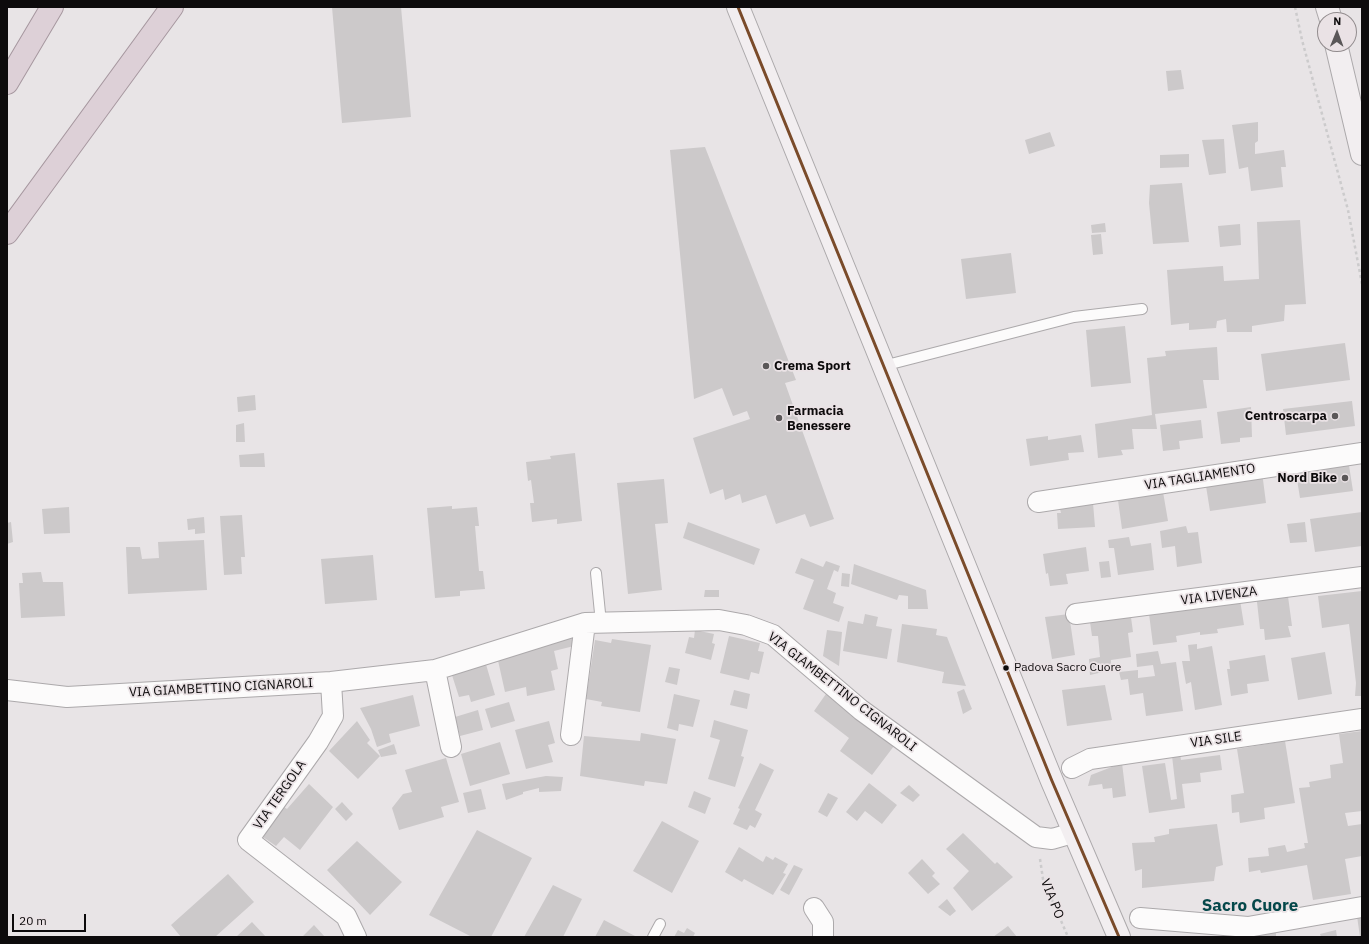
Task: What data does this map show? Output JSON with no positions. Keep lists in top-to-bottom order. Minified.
{"streets":{"street":["VIA TAGLIAMENTO","VIA LIVENZA","VIA GIAMBETTINO CIGNAROLI","VIA SILE","VIA TERGOLA"],"path":["VIA PO"]},"crossings":[["VIA GIAMBETTINO CIGNAROLI","VIA TERGOLA"],["VIA GIAMBETTINO CIGNAROLI","VIA PO"]],"districts":["Sacro Cuore"],"places":["Crema Sport","Centroscarpa","Farmacia Benessere","Nord Bike","Padova Sacro Cuore"],"scale_bar":"20 m","north":"top"}
